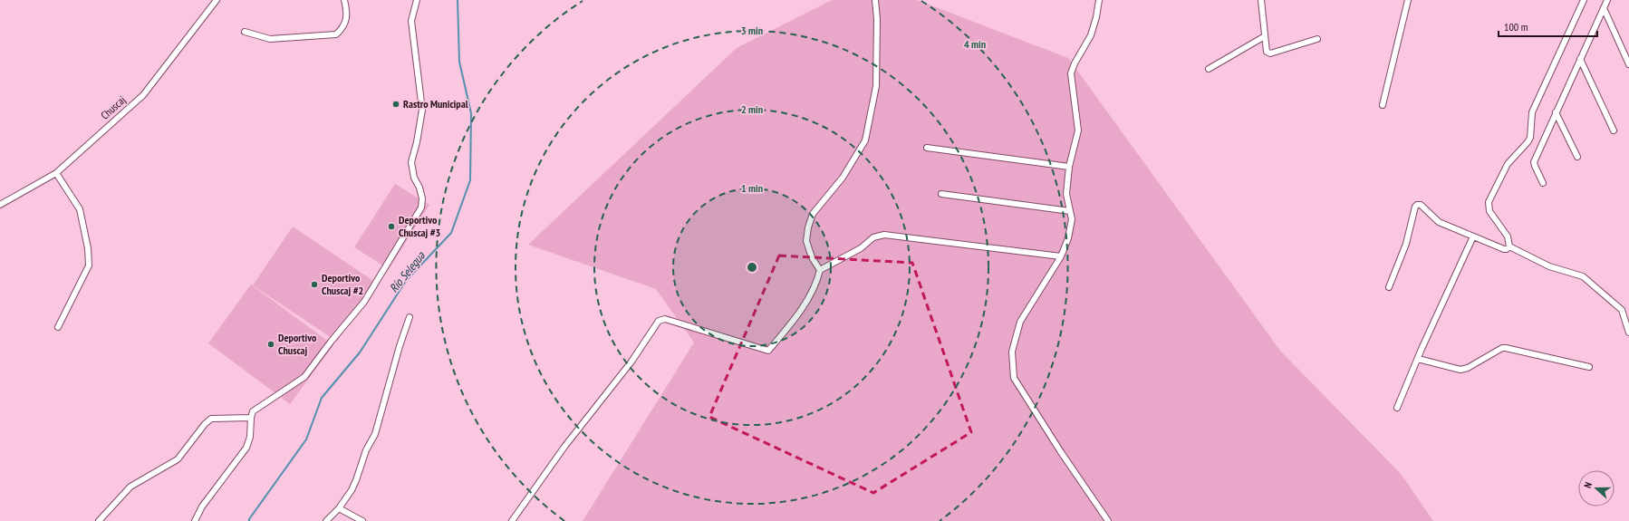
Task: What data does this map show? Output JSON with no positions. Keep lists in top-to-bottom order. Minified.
{"streets":{"street":["Chuscaj"]},"water":["Río Selegua"],"places":["Rastro Municipal","Deportivo Chuscaj #3","Deportivo Chuscaj #2","Deportivo Chuscaj"],"scale_bar":"100 m","north":"left","rings":["3 min","4 min","2 min","1 min"]}
